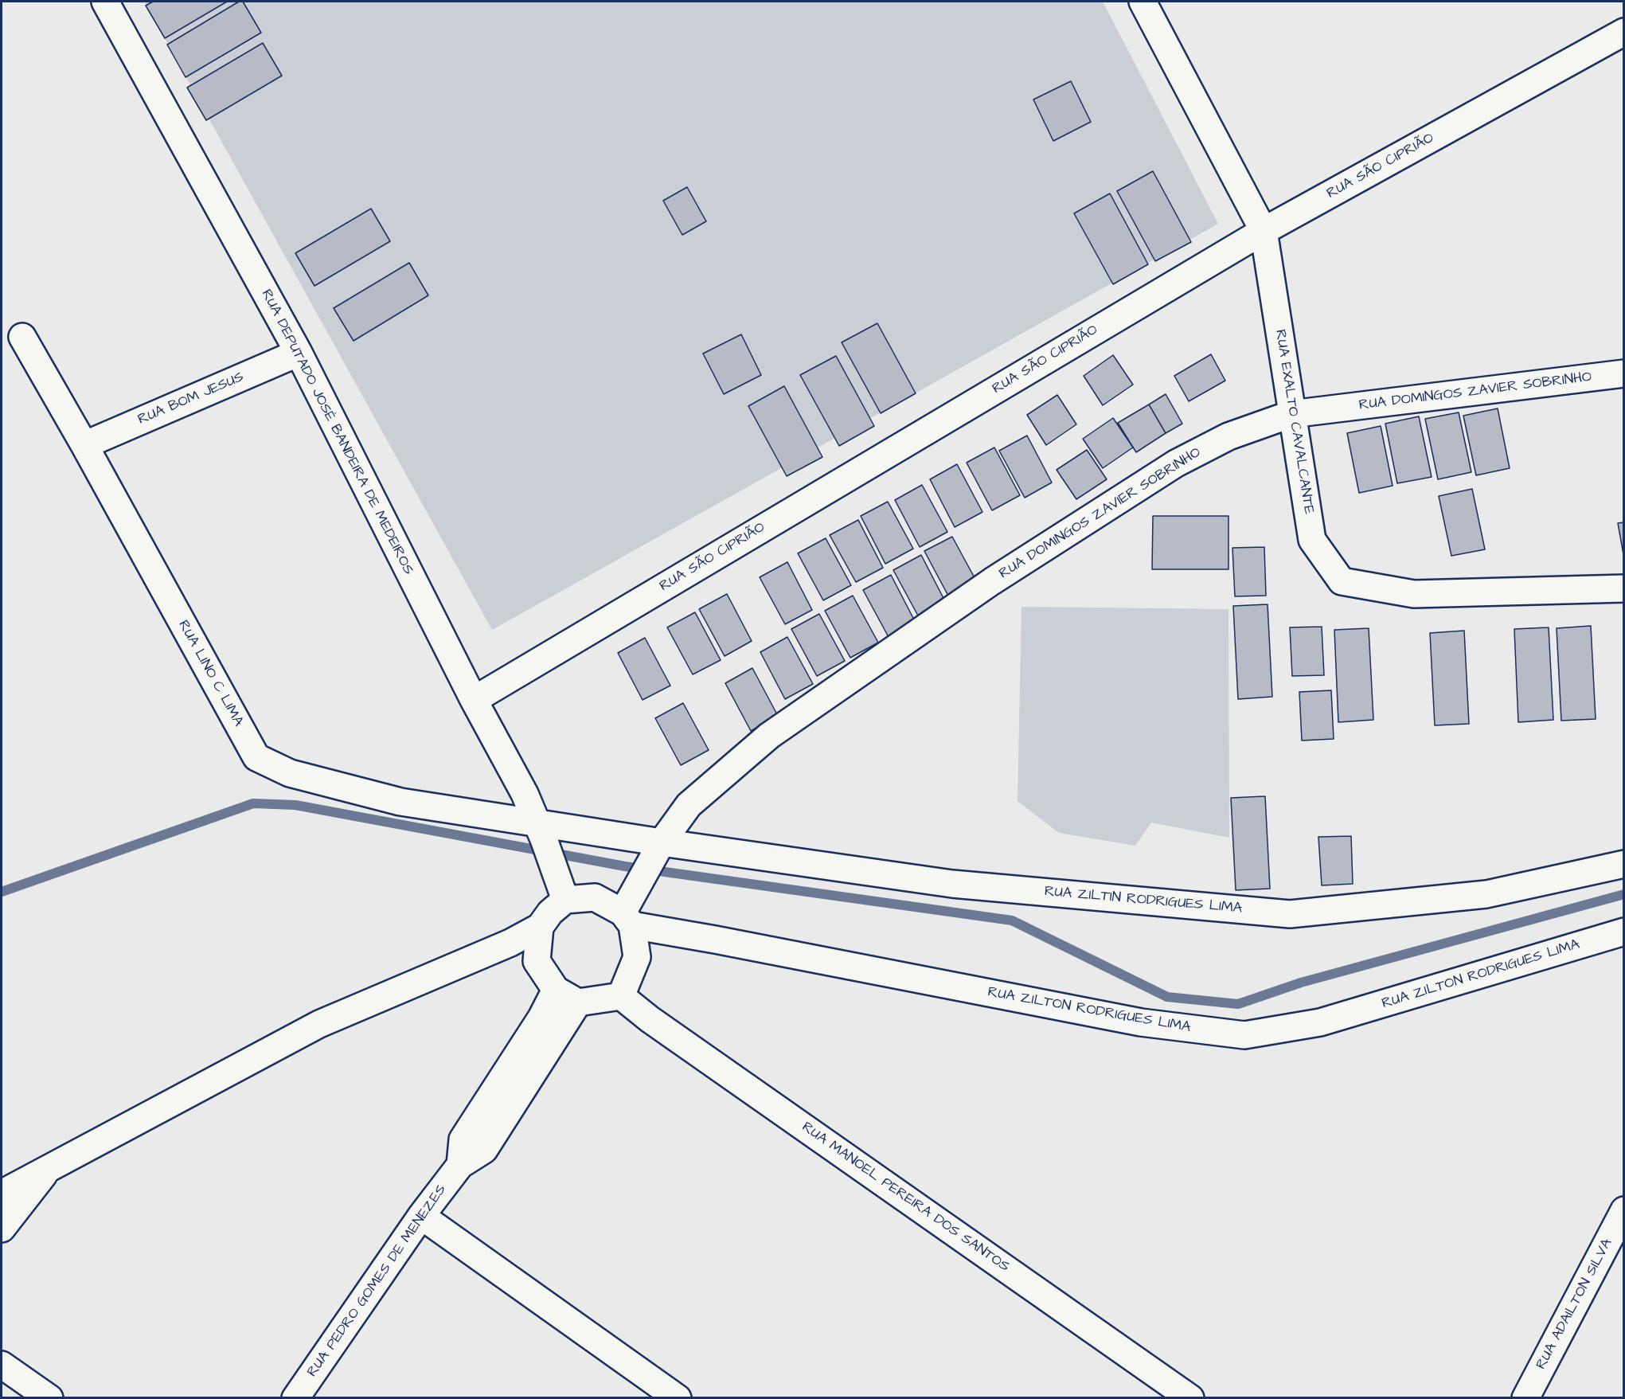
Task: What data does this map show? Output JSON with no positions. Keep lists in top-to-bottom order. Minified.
{"streets":{"street":["RUA SÃO CIPRIÃO","RUA DOMINGOS ZAVIER SOBRINHO","RUA BOM JESUS","RUA EXALTO CAVALCANTE","RUA DEPUTADO JOSÉ BANDEIRA DE MEDEIROS","RUA LINO C LIMA","RUA ZILTIN RODRIGUES LIMA","RUA ZILTON RODRIGUES LIMA","RUA MANOEL PEREIRA DOS SANTOS","RUA PEDRO GOMES DE MENEZES","RUA ADAILTON SILVA"]},"crossings":[["RUA SÃO CIPRIÃO","RUA EXALTO CAVALCANTE"],["RUA SÃO CIPRIÃO","RUA DEPUTADO JOSÉ BANDEIRA DE MEDEIROS"],["RUA DOMINGOS ZAVIER SOBRINHO","RUA EXALTO CAVALCANTE"],["RUA DOMINGOS ZAVIER SOBRINHO","RUA DEPUTADO JOSÉ BANDEIRA DE MEDEIROS"],["RUA DOMINGOS ZAVIER SOBRINHO","RUA ZILTIN RODRIGUES LIMA"],["RUA DOMINGOS ZAVIER SOBRINHO","RUA ZILTON RODRIGUES LIMA"],["RUA DOMINGOS ZAVIER SOBRINHO","RUA MANOEL PEREIRA DOS SANTOS"],["RUA DOMINGOS ZAVIER SOBRINHO","RUA PEDRO GOMES DE MENEZES"],["RUA BOM JESUS","RUA DEPUTADO JOSÉ BANDEIRA DE MEDEIROS"],["RUA BOM JESUS","RUA LINO C LIMA"],["RUA DEPUTADO JOSÉ BANDEIRA DE MEDEIROS","RUA LINO C LIMA"],["RUA DEPUTADO JOSÉ BANDEIRA DE MEDEIROS","RUA ZILTON RODRIGUES LIMA"],["RUA DEPUTADO JOSÉ BANDEIRA DE MEDEIROS","RUA MANOEL PEREIRA DOS SANTOS"],["RUA DEPUTADO JOSÉ BANDEIRA DE MEDEIROS","RUA PEDRO GOMES DE MENEZES"],["RUA ZILTON RODRIGUES LIMA","RUA MANOEL PEREIRA DOS SANTOS"],["RUA ZILTON RODRIGUES LIMA","RUA PEDRO GOMES DE MENEZES"],["RUA MANOEL PEREIRA DOS SANTOS","RUA PEDRO GOMES DE MENEZES"]]}
